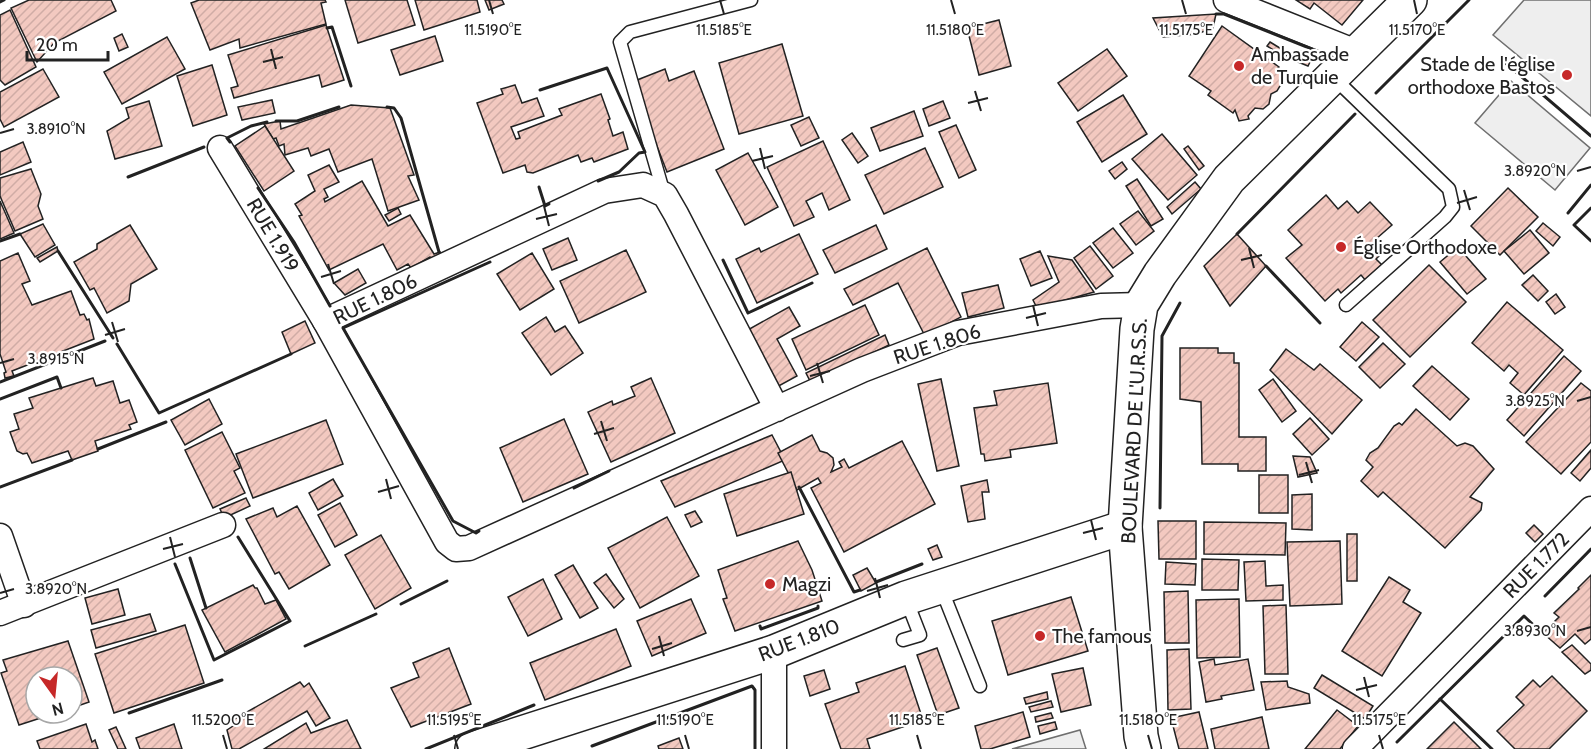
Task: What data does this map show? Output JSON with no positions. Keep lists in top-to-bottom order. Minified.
{"streets":{"street":["RUE 1.919","RUE 1.806","BOULEVARD DE L'U.R.S.S.","RUE 1.772","RUE 1.810"]},"crossings":[["RUE 1.919","RUE 1.806"],["RUE 1.806","BOULEVARD DE L'U.R.S.S."],["BOULEVARD DE L'U.R.S.S.","RUE 1.810"]],"places":["Ambassade de Turquie","Stade de l'église orthodoxe Bastos","Église Orthodoxe","Magzi","The famous"],"scale_bar":"20 m","north":"bottom","coordinates":["11.5190°E","11.5185°E","11.5180°E","11.5175°E","11.5170°E","3.8910°N","3.8920°N","3.8915°N","3.8925°N","3.8930°N","11.5200°E","11.5195°E"]}
